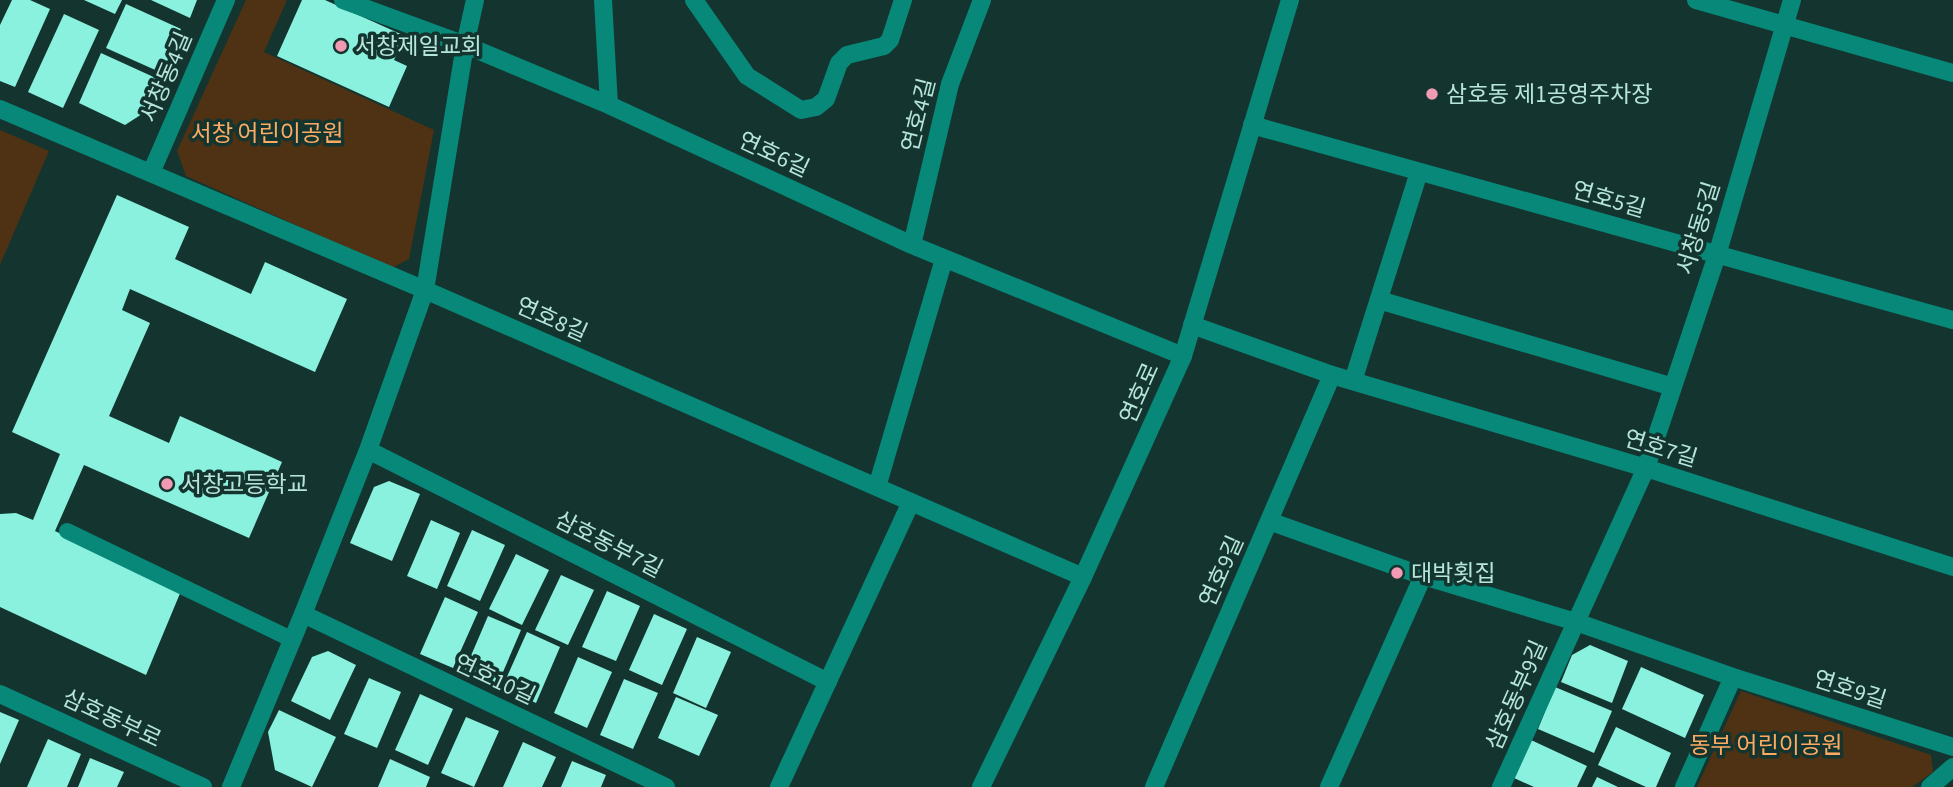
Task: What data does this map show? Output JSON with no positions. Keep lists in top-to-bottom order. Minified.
{"streets":{"street":["서창동4길","연호4길","연호6길","연호5길","서창동5길","연호8길","연호로","연호7길","삼호동부7길","연호9길","연호10길","삼호동부9길","삼호동부로"]},"crossings":[["서창동4길","연호8길"],["연호4길","연호6길"],["연호6길","연호로"],["연호5길","서창동5길"],["연호5길","연호로"],["서창동5길","연호7길"],["서창동5길","삼호동부9길"],["연호8길","연호로"],["연호로","연호7길"],["연호7길","연호9길"],["연호7길","삼호동부9길"],["연호9길","삼호동부9길"]],"parks":["서창 어린이공원","동부 어린이공원"],"places":["서창제일교회","삼호동 제1공영주차장","서창고등학교","대박횟집"]}
